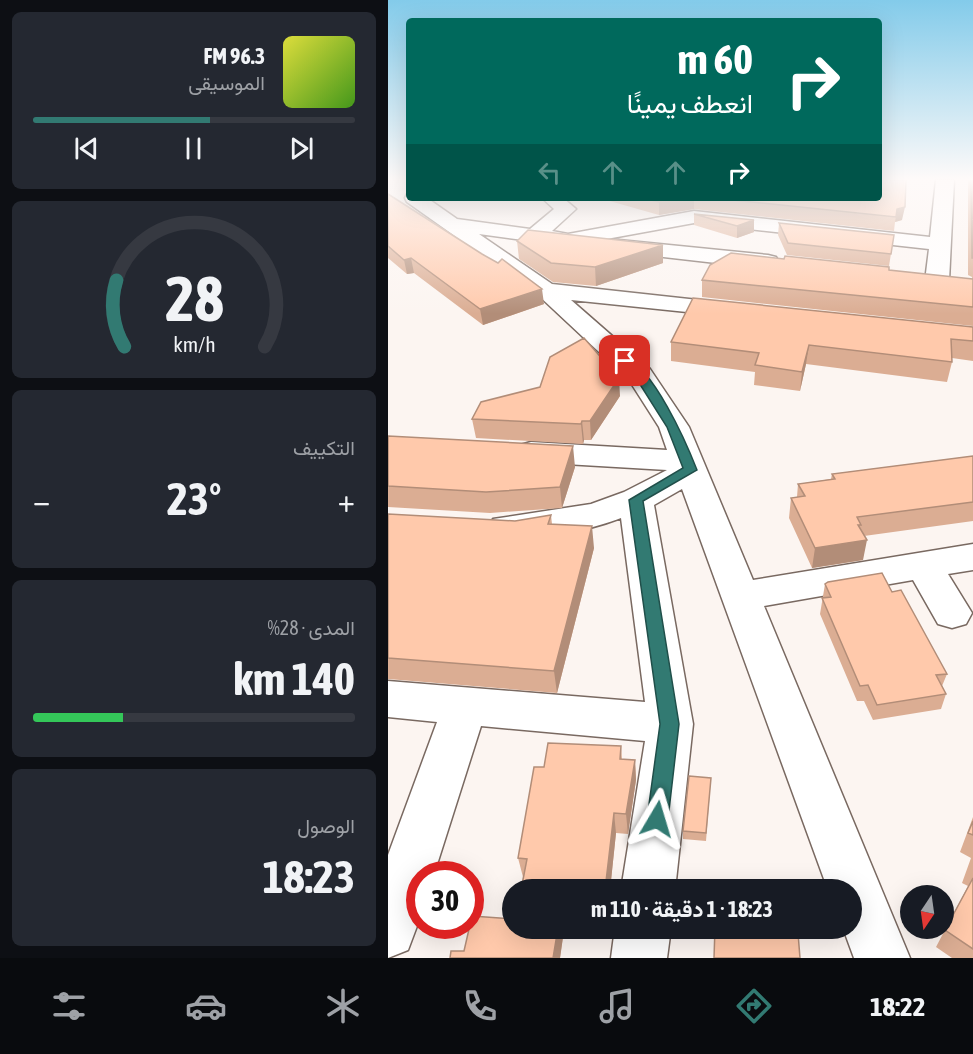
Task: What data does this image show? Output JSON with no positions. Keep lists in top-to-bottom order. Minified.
{"north":"bottom","page":{"turn":["60 m","انعطف يمينًا"],"song":["96.3 FM","الموسيقى"],"tile":["التكييف",["المدى · 28%","140 km"],["الوصول","18:23"]],"heat":["−","23°","+"],"limit":"30","trip":"18:23 · 1 دقيقة · 110 m","tabs":"18:22","gauge":["28","km/h"]}}
